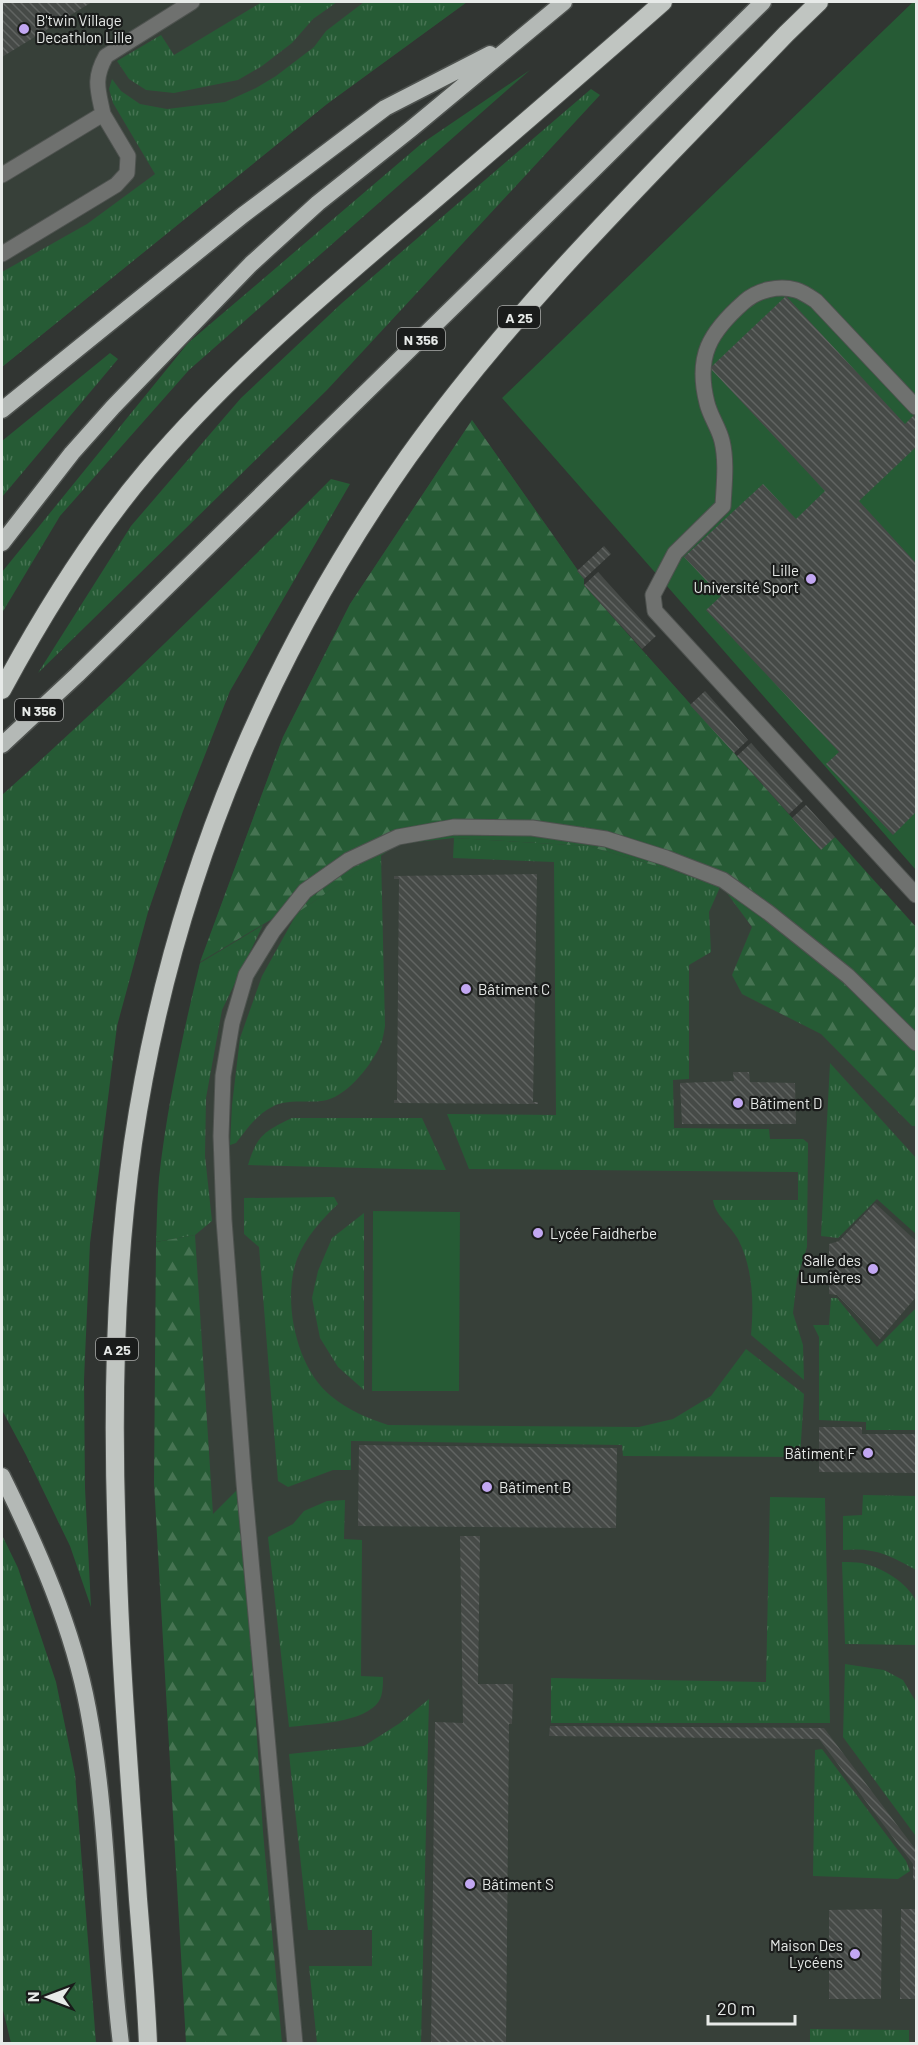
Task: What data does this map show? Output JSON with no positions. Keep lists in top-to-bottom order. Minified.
{"streets":{"highway":["A 25","N 356"]},"places":["B'twin Village Decathlon Lille","Lille Université Sport","Bâtiment C","Bâtiment D","Lycée Faidherbe","Salle des Lumières","Bâtiment F","Bâtiment B","Bâtiment S","Maison Des Lycéens"],"scale_bar":"20 m","north":"left"}
